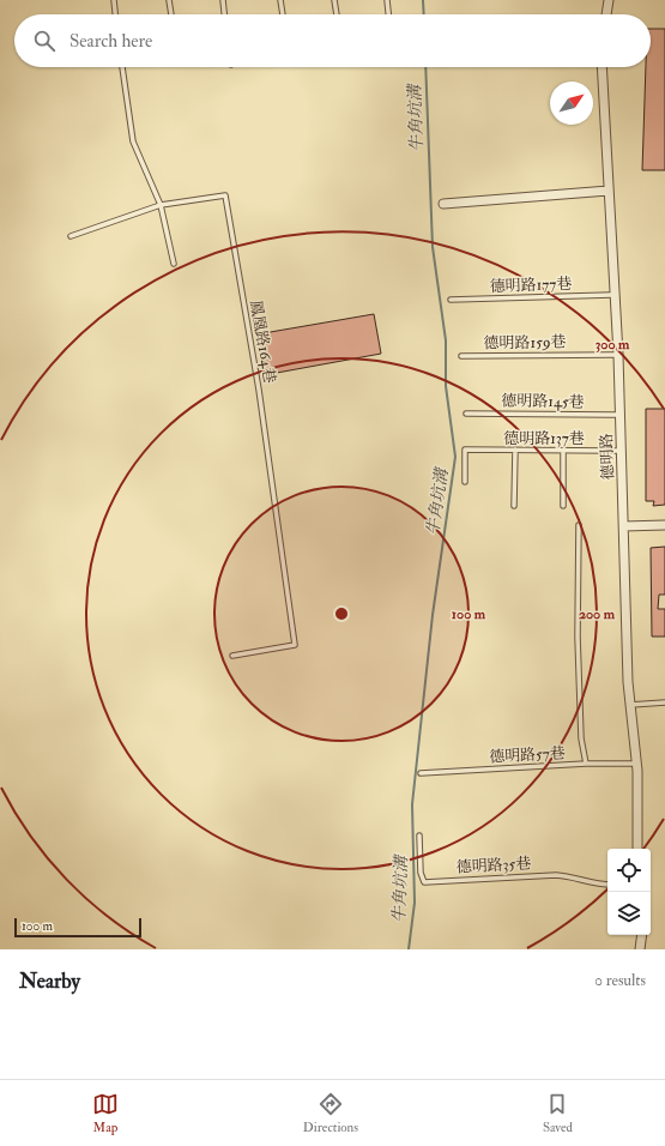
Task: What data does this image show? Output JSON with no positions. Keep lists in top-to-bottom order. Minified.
{"streets":{"street":["德明路"],"lane":["德明路177巷","鳳凰路164巷","德明路159巷","德明路145巷","德明路137巷","德明路57巷","德明路35巷"]},"crossings":[["德明路177巷","德明路"],["德明路159巷","德明路"],["德明路145巷","德明路"],["德明路137巷","德明路"],["德明路","德明路57巷"]],"water":["牛角坑溝"],"scale_bar":"100 m","north":"top right","page":{"search":"Search here","scale":"100 m","heading":["Nearby","0 results"],"nav":["Map","Directions","Saved"]},"rings":["300 m","100 m","200 m"]}
